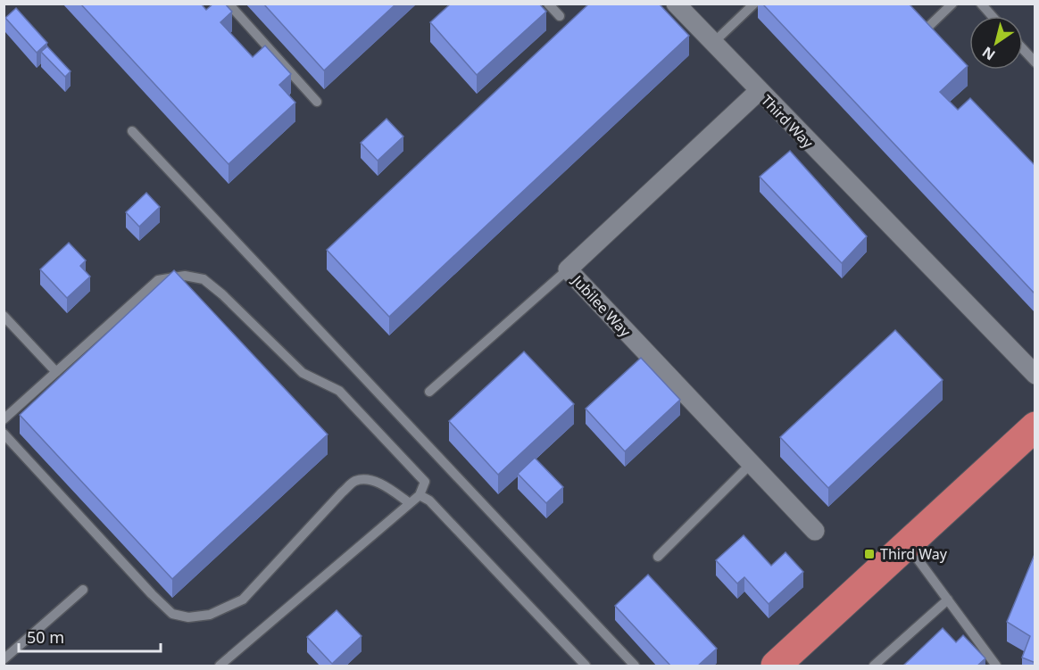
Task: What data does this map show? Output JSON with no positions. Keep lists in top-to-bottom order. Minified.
{"streets":{"street":["Third Way","Jubilee Way"]},"crossings":[["Third Way","Jubilee Way"]],"places":{"transit":["Third Way"]},"scale_bar":"50 m","north":"bottom left"}
